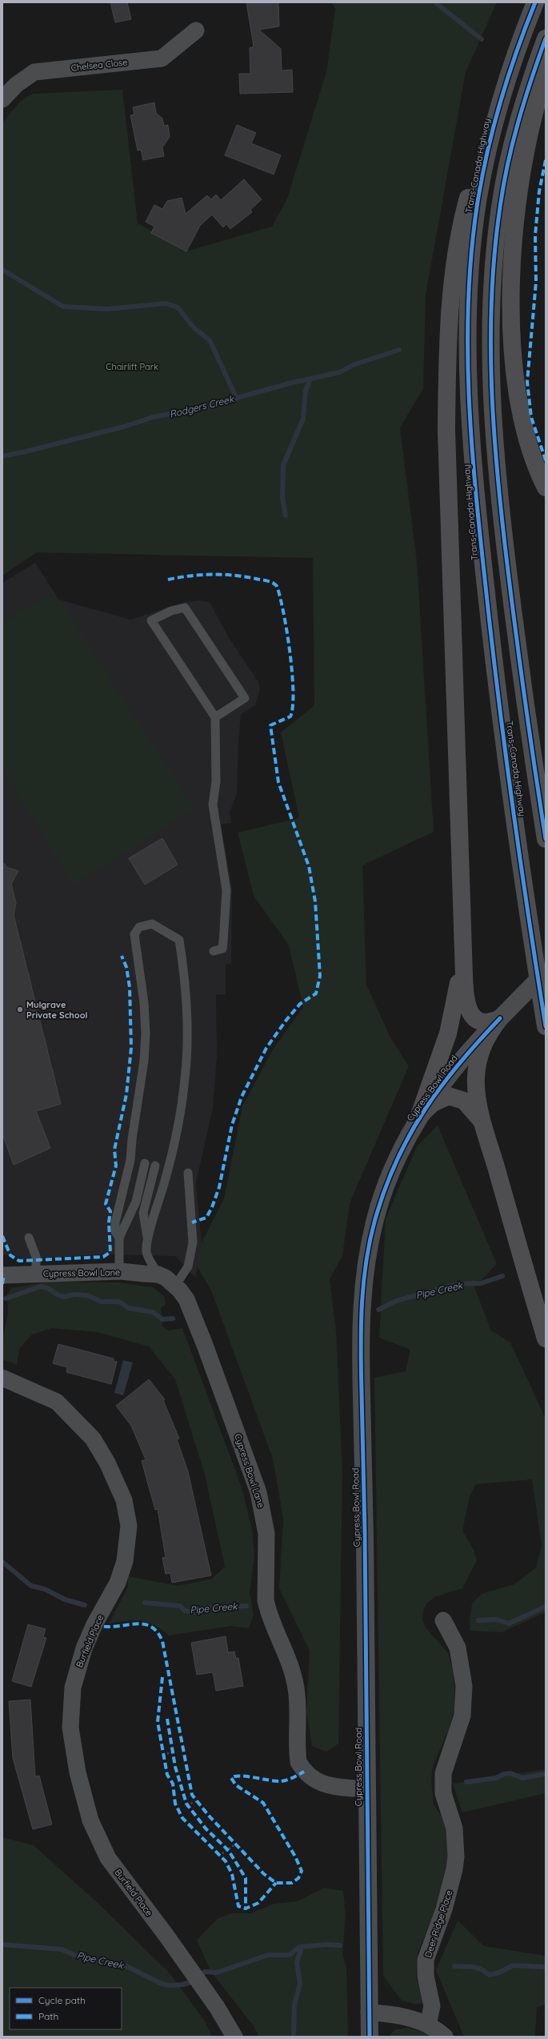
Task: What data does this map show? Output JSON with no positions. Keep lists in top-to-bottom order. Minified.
{"streets":{"highway":["Trans-Canada Highway"],"street":["Chelsea Close","Cypress Bowl Road","Cypress Bowl Lane","Burfield Place","Deer Ridge Place"]},"crossings":[["Cypress Bowl Road","Cypress Bowl Lane"]],"water":["Rodgers Creek","Pipe Creek"],"parks":["Chairlift Park"],"places":["Mulgrave Private School"],"legend":["Cycle path","Path"]}
